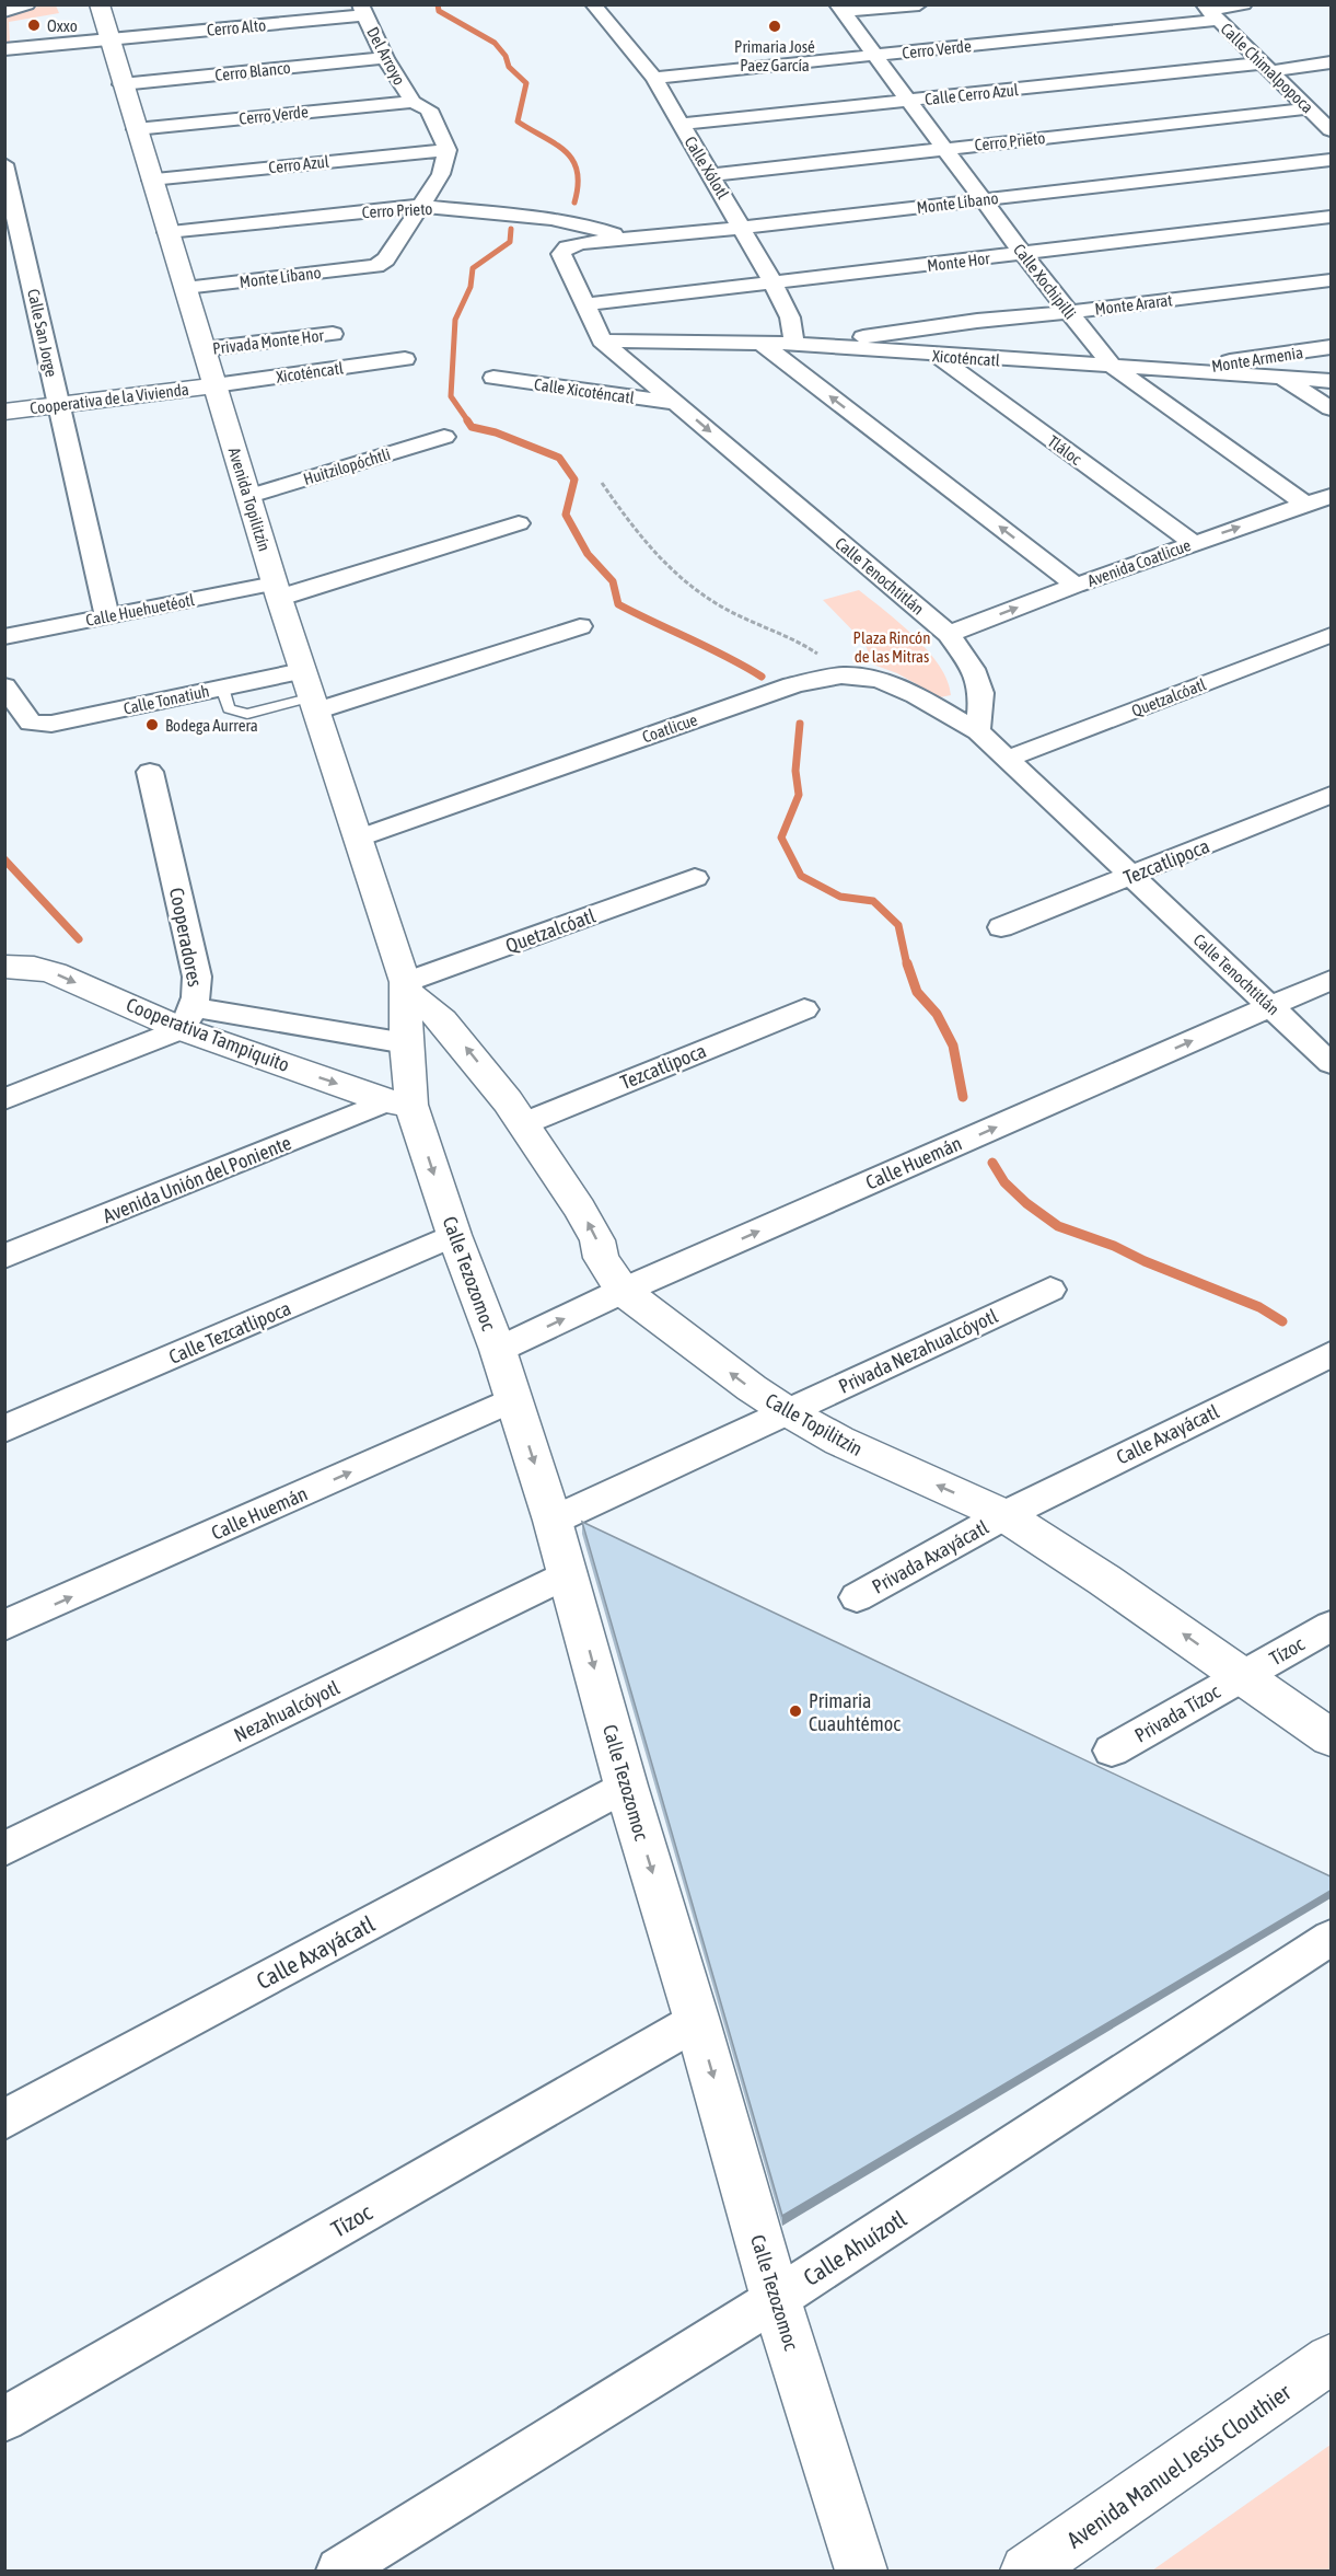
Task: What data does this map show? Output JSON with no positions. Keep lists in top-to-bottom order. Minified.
{"streets":{"street":["Cerro Alto","Cerro Verde","Del Arroyo","Calle Chimalpopoca","Cerro Blanco","Calle Cerro Azul","Cerro Prieto","Cerro Azul","Calle Xólotl","Monte Líbano","Monte Hor","Calle Xochipilli","Monte Ararat","Calle San Jorge","Privada Monte Hor","Xicoténcatl","Monte Armenia","Calle Xicoténcatl","Cooperativa de la Vivienda","Tláloc","Huitzilopóchtli","Avenida Topilitzín","Avenida Coatlicue","Calle Tenochtitlán","Calle Huehuetéotl","Quetzalcóatl","Calle Tonatiuh","Coatlicue","Tezcatlipoca","Cooperadores","Cooperativa Tampiquito","Calle Huemán","Avenida Unión del Poniente","Calle Tezozomoc","Calle Tezcatlipoca","Privada Nezahualcóyotl","Calle Topilitzin","Calle Axayácatl","Privada Axayácatl","Tízoc","Nezahualcóyotl","Privada Tízoc","Calle Ahuízotl","Avenida Manuel Jesús Clouthier"]},"crossings":[["Cerro Alto","Del Arroyo"],["Cerro Alto","Avenida Topilitzín"],["Cerro Verde","Del Arroyo"],["Cerro Verde","Calle Chimalpopoca"],["Cerro Verde","Calle Xólotl"],["Cerro Verde","Calle Xochipilli"],["Cerro Verde","Avenida Topilitzín"],["Del Arroyo","Cerro Blanco"],["Del Arroyo","Cerro Azul"],["Calle Chimalpopoca","Calle Cerro Azul"],["Calle Chimalpopoca","Cerro Prieto"],["Cerro Blanco","Avenida Topilitzín"],["Calle Cerro Azul","Calle Xólotl"],["Calle Cerro Azul","Calle Xochipilli"],["Cerro Prieto","Calle Xólotl"],["Cerro Prieto","Monte Líbano"],["Cerro Prieto","Calle Xochipilli"],["Cerro Prieto","Avenida Topilitzín"],["Cerro Azul","Avenida Topilitzín"],["Calle Xólotl","Monte Líbano"],["Calle Xólotl","Monte Hor"],["Calle Xólotl","Xicoténcatl"],["Monte Líbano","Calle Xochipilli"],["Monte Líbano","Avenida Topilitzín"],["Monte Líbano","Calle Tenochtitlán"],["Monte Hor","Calle Xochipilli"],["Monte Hor","Calle Tenochtitlán"],["Calle Xochipilli","Monte Ararat"],["Calle Xochipilli","Xicoténcatl"],["Calle Xochipilli","Avenida Coatlicue"],["Monte Ararat","Xicoténcatl"],["Calle San Jorge","Cooperativa de la Vivienda"],["Calle San Jorge","Calle Huehuetéotl"],["Privada Monte Hor","Avenida Topilitzín"],["Xicoténcatl","Monte Armenia"],["Xicoténcatl","Cooperativa de la Vivienda"],["Xicoténcatl","Tláloc"],["Xicoténcatl","Avenida Topilitzín"],["Xicoténcatl","Calle Tenochtitlán"],["Calle Xicoténcatl","Calle Tenochtitlán"],["Cooperativa de la Vivienda","Avenida Topilitzín"],["Tláloc","Avenida Coatlicue"],["Huitzilopóchtli","Avenida Topilitzín"],["Avenida Topilitzín","Calle Huehuetéotl"],["Avenida Topilitzín","Quetzalcóatl"],["Avenida Topilitzín","Calle Tonatiuh"],["Avenida Topilitzín","Coatlicue"],["Avenida Topilitzín","Calle Tezozomoc"],["Avenida Topilitzín","Calle Topilitzin"],["Avenida Coatlicue","Calle Tenochtitlán"],["Calle Tenochtitlán","Quetzalcóatl"],["Calle Tenochtitlán","Coatlicue"],["Calle Tenochtitlán","Tezcatlipoca"],["Calle Tenochtitlán","Calle Huemán"],["Quetzalcóatl","Calle Tezozomoc"],["Quetzalcóatl","Calle Topilitzin"],["Tezcatlipoca","Calle Topilitzin"],["Cooperadores","Cooperativa Tampiquito"],["Cooperativa Tampiquito","Avenida Unión del Poniente"],["Cooperativa Tampiquito","Calle Tezozomoc"],["Calle Huemán","Calle Tezozomoc"],["Calle Huemán","Calle Topilitzin"],["Avenida Unión del Poniente","Calle Tezozomoc"],["Calle Tezozomoc","Calle Tezcatlipoca"],["Calle Tezozomoc","Calle Topilitzin"],["Calle Tezozomoc","Calle Axayácatl"],["Calle Tezozomoc","Tízoc"],["Calle Tezozomoc","Nezahualcóyotl"],["Calle Tezozomoc","Calle Ahuízotl"],["Privada Nezahualcóyotl","Calle Topilitzin"],["Calle Topilitzin","Calle Axayácatl"],["Calle Topilitzin","Privada Axayácatl"],["Calle Topilitzin","Tízoc"],["Calle Topilitzin","Privada Tízoc"],["Calle Axayácatl","Privada Axayácatl"],["Tízoc","Privada Tízoc"]],"one_way":["Avenida Coatlicue","Calle Huemán","Calle Tezozomoc","Calle Topilitzin"],"parks":["Plaza Rincón de las Mitras"],"places":["Oxxo","Primaria José Paez García","Bodega Aurrera","Primaria Cuauhtémoc"]}
